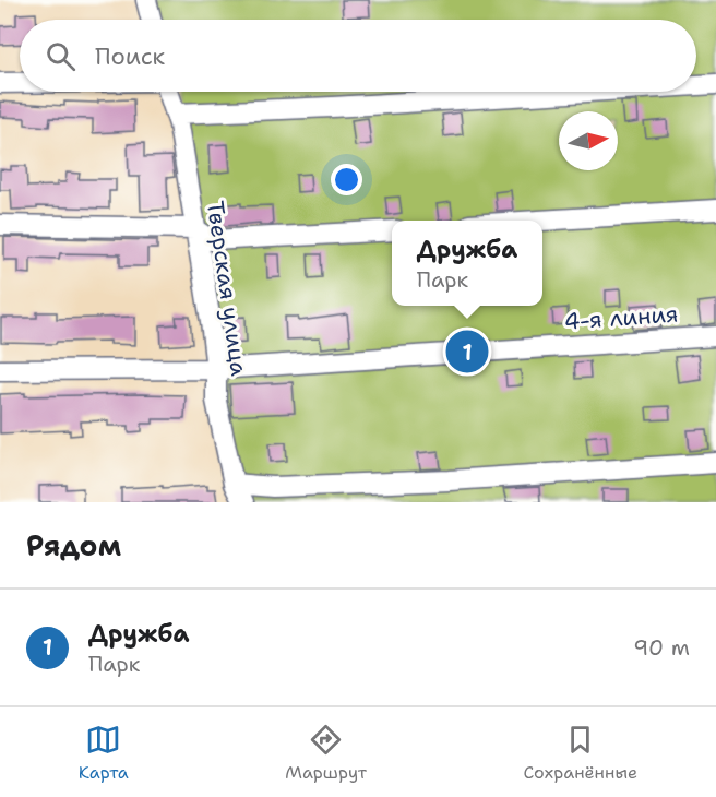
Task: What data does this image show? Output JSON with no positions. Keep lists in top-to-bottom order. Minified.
{"streets":{"street":["Тверская улица","4-я линия"]},"crossings":[["Тверская улица","4-я линия"]],"north":"right","page":{"search":"Поиск","popup":["Дружба","Парк"],"pins":"1","heading":"Рядом","list":[{"mark":"1","name":"Дружба","note":"Парк","value":"90 m"}],"nav":["Карта","Маршрут","Сохранённые"]}}
